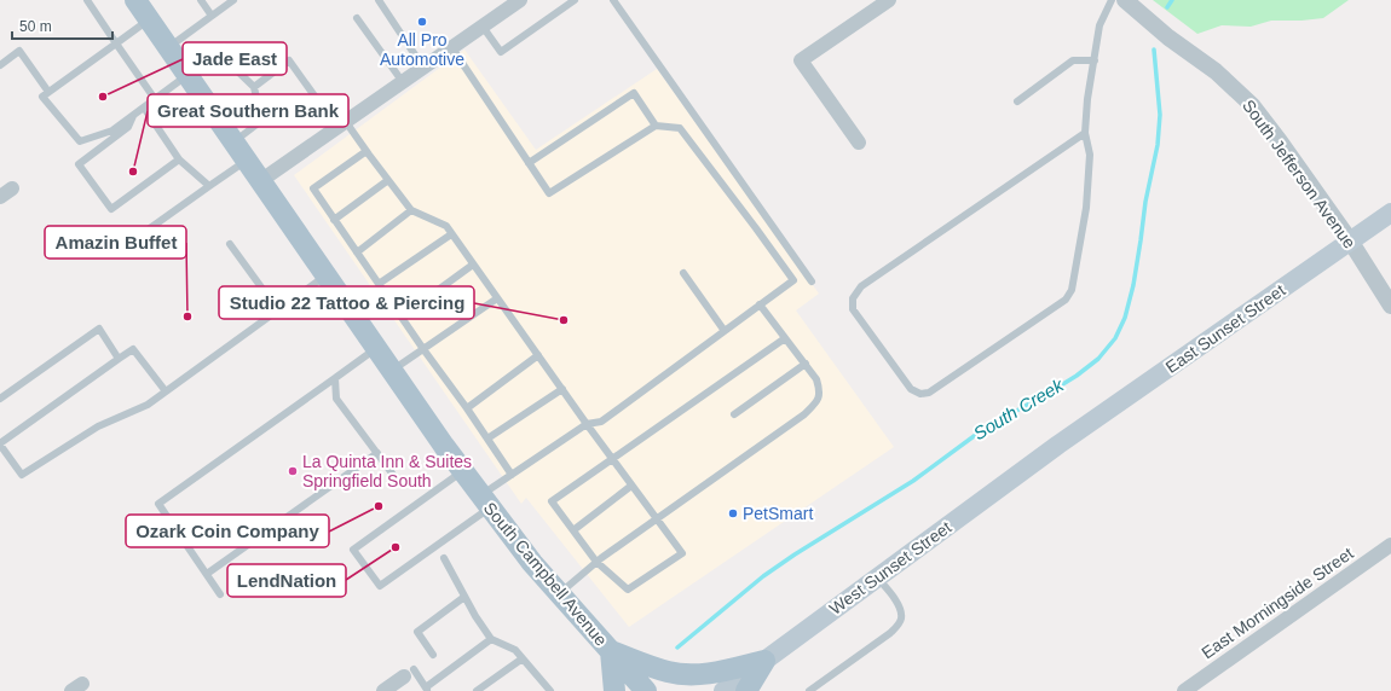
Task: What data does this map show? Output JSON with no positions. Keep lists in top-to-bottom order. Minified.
{"streets":{"main road":["East Sunset Street","West Sunset Street","South Campbell Avenue"],"street":["South Jefferson Avenue","East Morningside Street"]},"crossings":[["South Jefferson Avenue","East Sunset Street"],["East Sunset Street","West Sunset Street"]],"water":["South Creek"],"places":["All Pro Automotive","Jade East","Great Southern Bank","Amazin Buffet","Studio 22 Tattoo & Piercing","La Quinta Inn & Suites Springfield South","Ozark Coin Company","PetSmart","LendNation"],"scale_bar":"50 m"}
